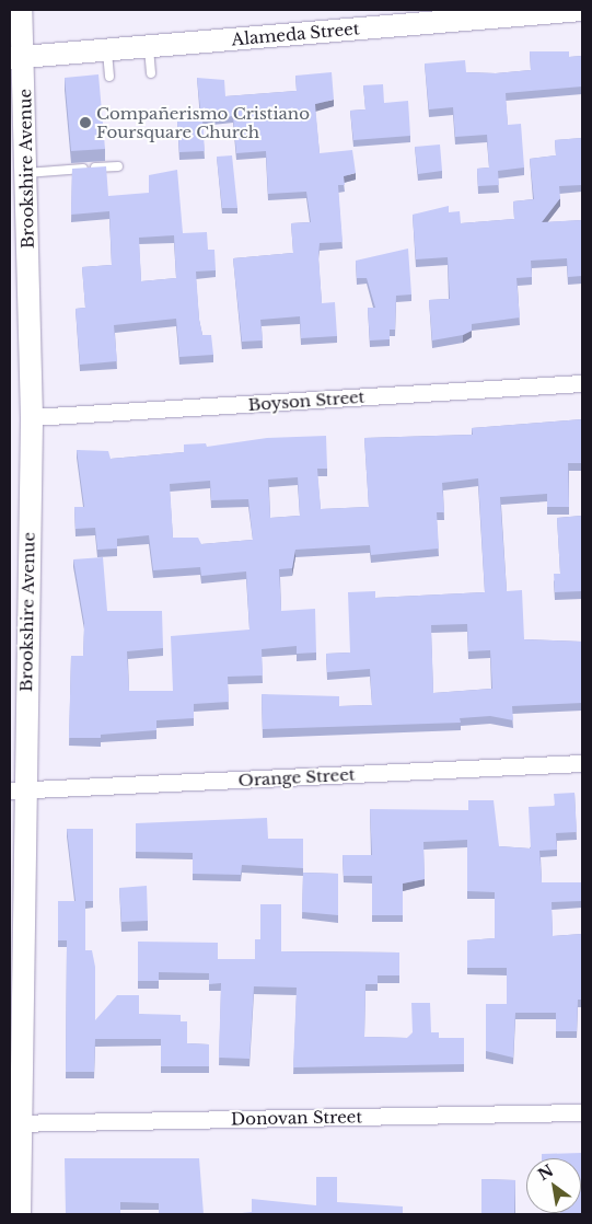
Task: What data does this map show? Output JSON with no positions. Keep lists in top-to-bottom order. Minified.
{"streets":{"street":["Alameda Street","Brookshire Avenue","Boyson Street","Orange Street","Donovan Street"]},"crossings":[["Alameda Street","Brookshire Avenue"],["Brookshire Avenue","Boyson Street"],["Brookshire Avenue","Orange Street"],["Brookshire Avenue","Donovan Street"]],"places":["Compañerismo Cristiano Foursquare Church"],"north":"top left"}
